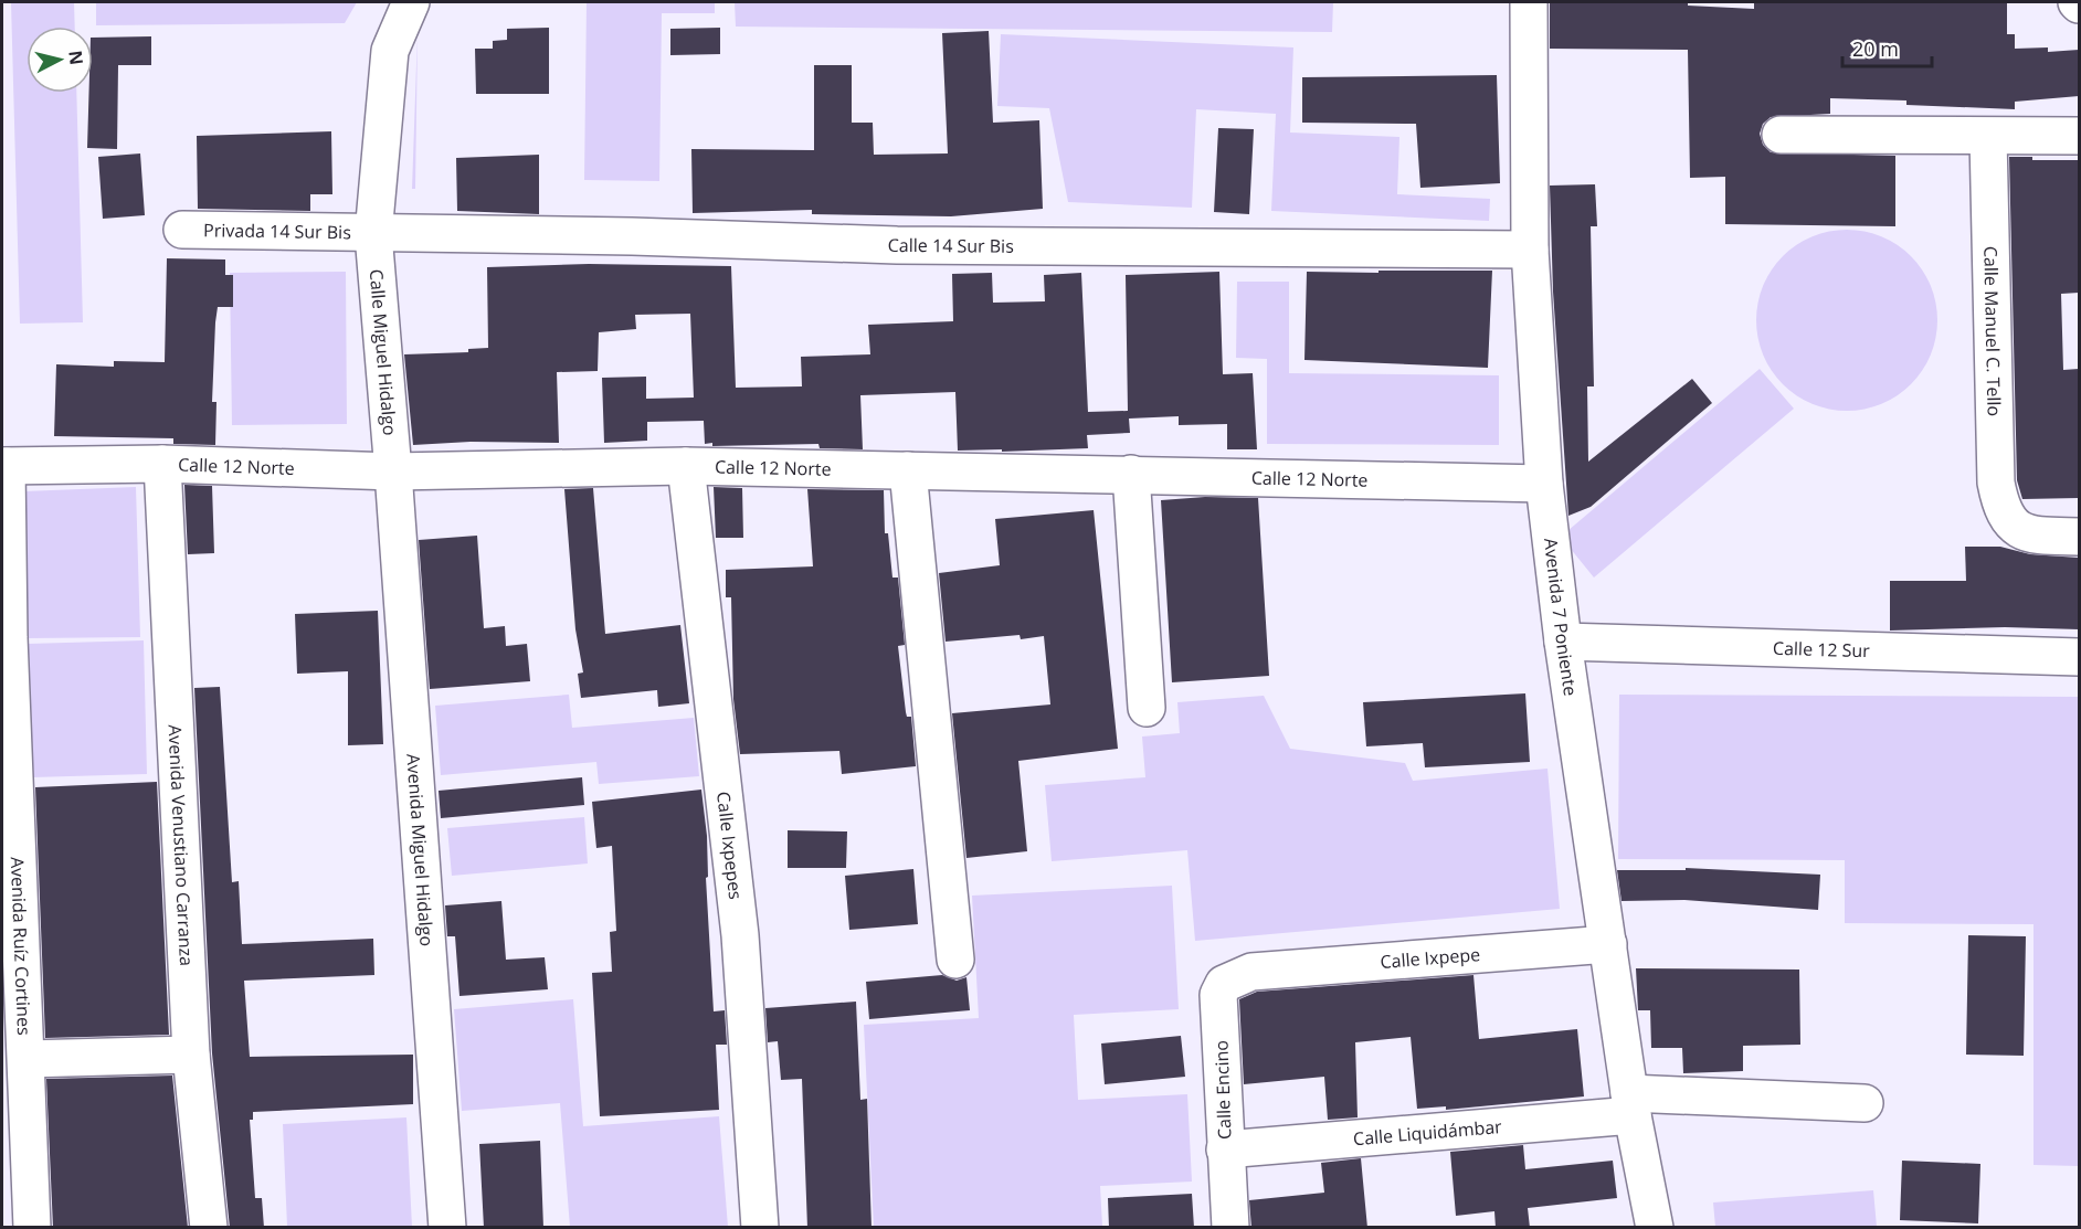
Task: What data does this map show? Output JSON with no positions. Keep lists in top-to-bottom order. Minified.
{"streets":{"street":["Privada 14 Sur Bis","Calle 14 Sur Bis","Calle Manuel C. Tello","Calle Miguel Hidalgo","Calle 12 Norte","Avenida 7 Poniente","Calle 12 Sur","Avenida Venustiano Carranza","Calle Ixpepes","Avenida Miguel Hidalgo","Avenida Ruíz Cortines","Calle Ixpepe","Calle Encino","Calle Liquidámbar"]},"crossings":[["Privada 14 Sur Bis","Calle 14 Sur Bis"],["Privada 14 Sur Bis","Calle Miguel Hidalgo"],["Calle 14 Sur Bis","Calle Miguel Hidalgo"],["Calle 14 Sur Bis","Avenida 7 Poniente"],["Calle Miguel Hidalgo","Calle 12 Norte"],["Calle Miguel Hidalgo","Avenida Miguel Hidalgo"],["Calle 12 Norte","Avenida 7 Poniente"],["Calle 12 Norte","Avenida Venustiano Carranza"],["Calle 12 Norte","Calle Ixpepes"],["Calle 12 Norte","Avenida Miguel Hidalgo"],["Calle 12 Norte","Avenida Ruíz Cortines"],["Avenida 7 Poniente","Calle 12 Sur"],["Avenida 7 Poniente","Calle Ixpepe"],["Avenida 7 Poniente","Calle Liquidámbar"],["Calle Ixpepe","Calle Encino"],["Calle Encino","Calle Liquidámbar"]],"scale_bar":"20 m","north":"right"}
